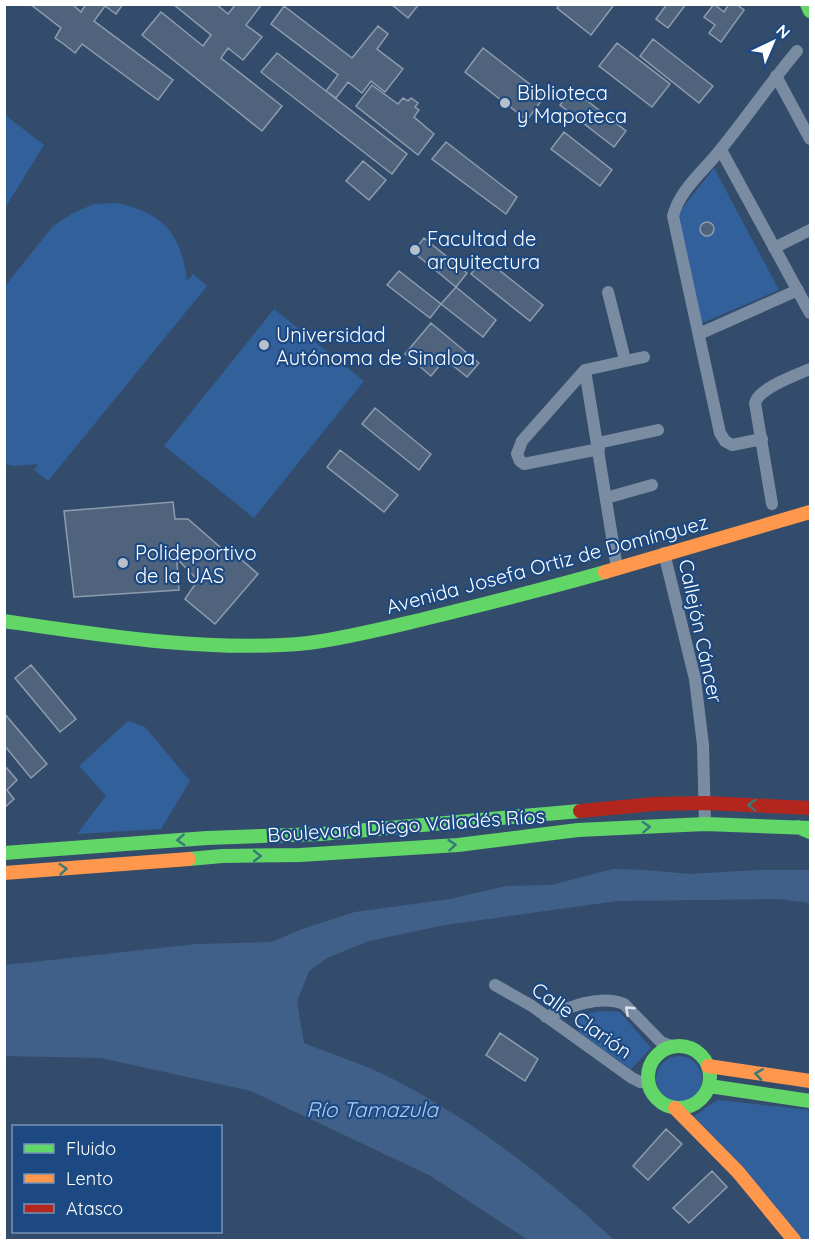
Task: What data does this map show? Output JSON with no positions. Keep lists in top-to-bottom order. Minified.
{"streets":{"main road":["Avenida Josefa Ortiz de Domínguez","Boulevard Diego Valadés Ríos"],"street":["Callejón Cáncer","Calle Clarión"]},"crossings":[["Avenida Josefa Ortiz de Domínguez","Callejón Cáncer"],["Callejón Cáncer","Boulevard Diego Valadés Ríos"]],"water":["Río Tamazula"],"places":["Biblioteca y Mapoteca","Facultad de arquitectura","Universidad Autónoma de Sinaloa","Polideportivo de la UAS"],"legend":["Fluido","Lento","Atasco"],"north":"top right"}
